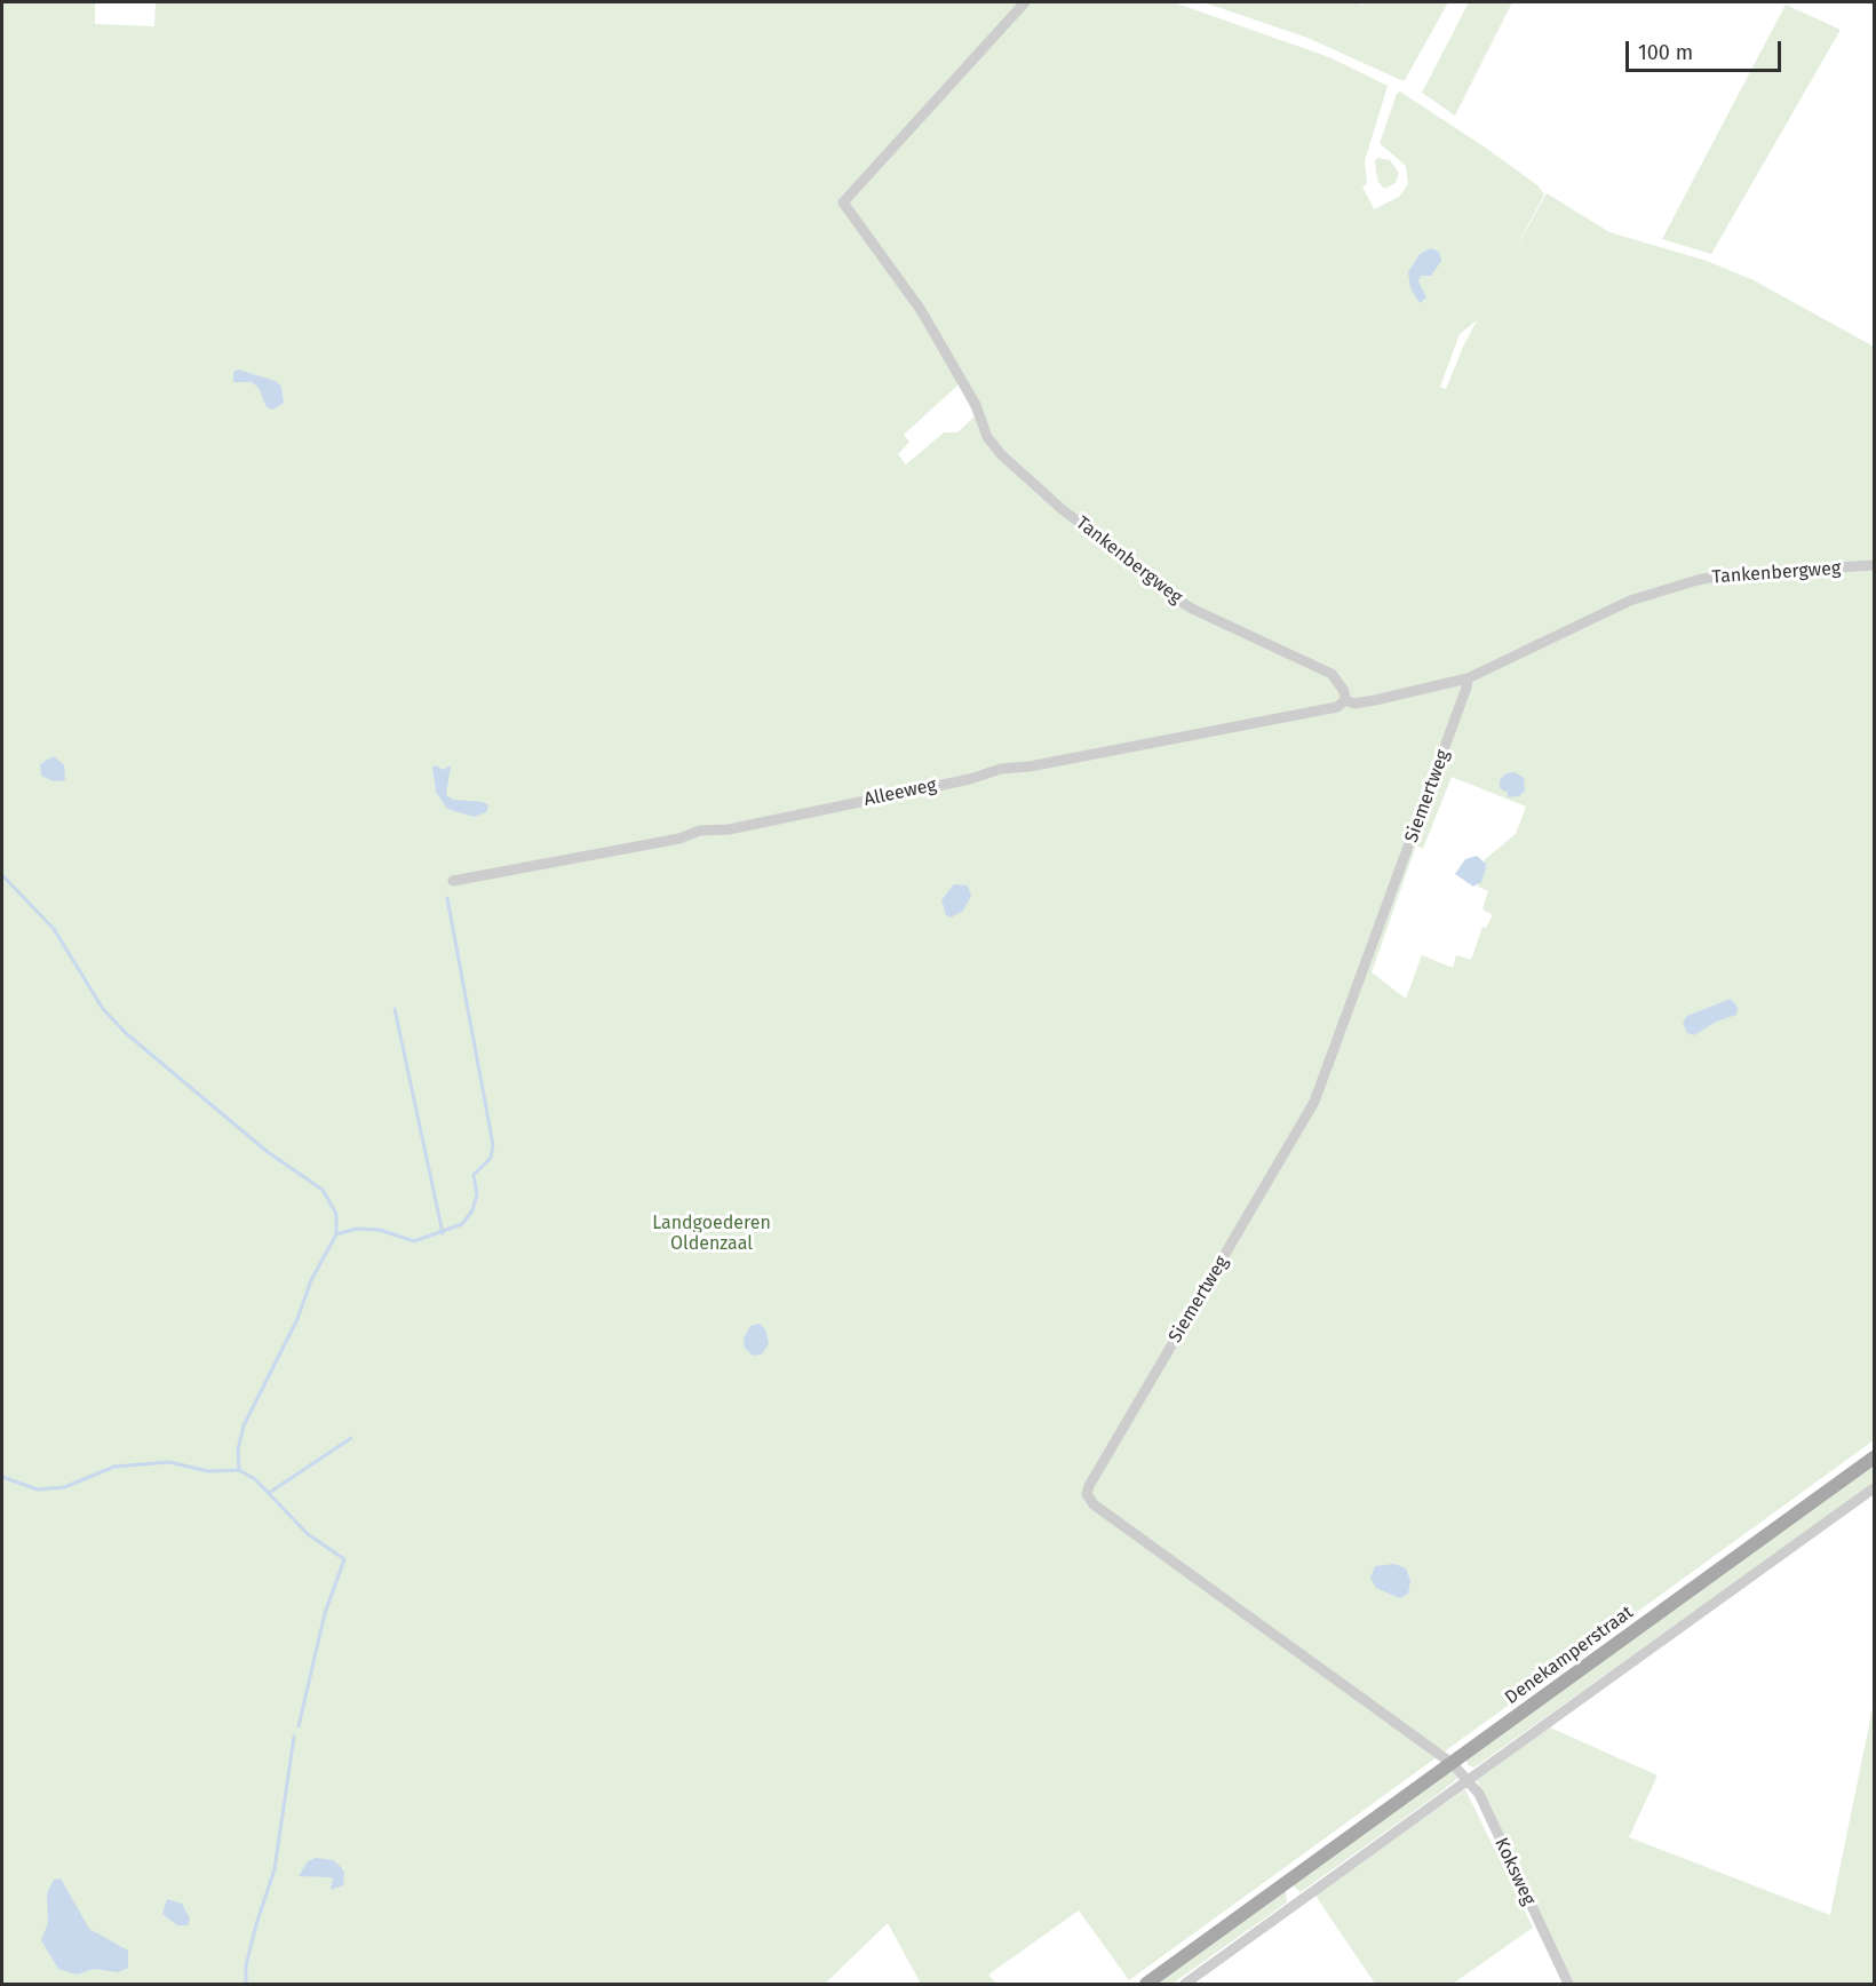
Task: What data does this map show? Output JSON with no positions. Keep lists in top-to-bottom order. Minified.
{"streets":{"main road":["Denekamperstraat"],"street":["Tankenbergweg","Alleeweg","Siemertweg","Koksweg"]},"crossings":[["Tankenbergweg","Alleeweg"],["Tankenbergweg","Siemertweg"],["Siemertweg","Denekamperstraat"],["Siemertweg","Koksweg"],["Denekamperstraat","Koksweg"]],"parks":["Landgoederen Oldenzaal"],"scale_bar":"100 m"}
